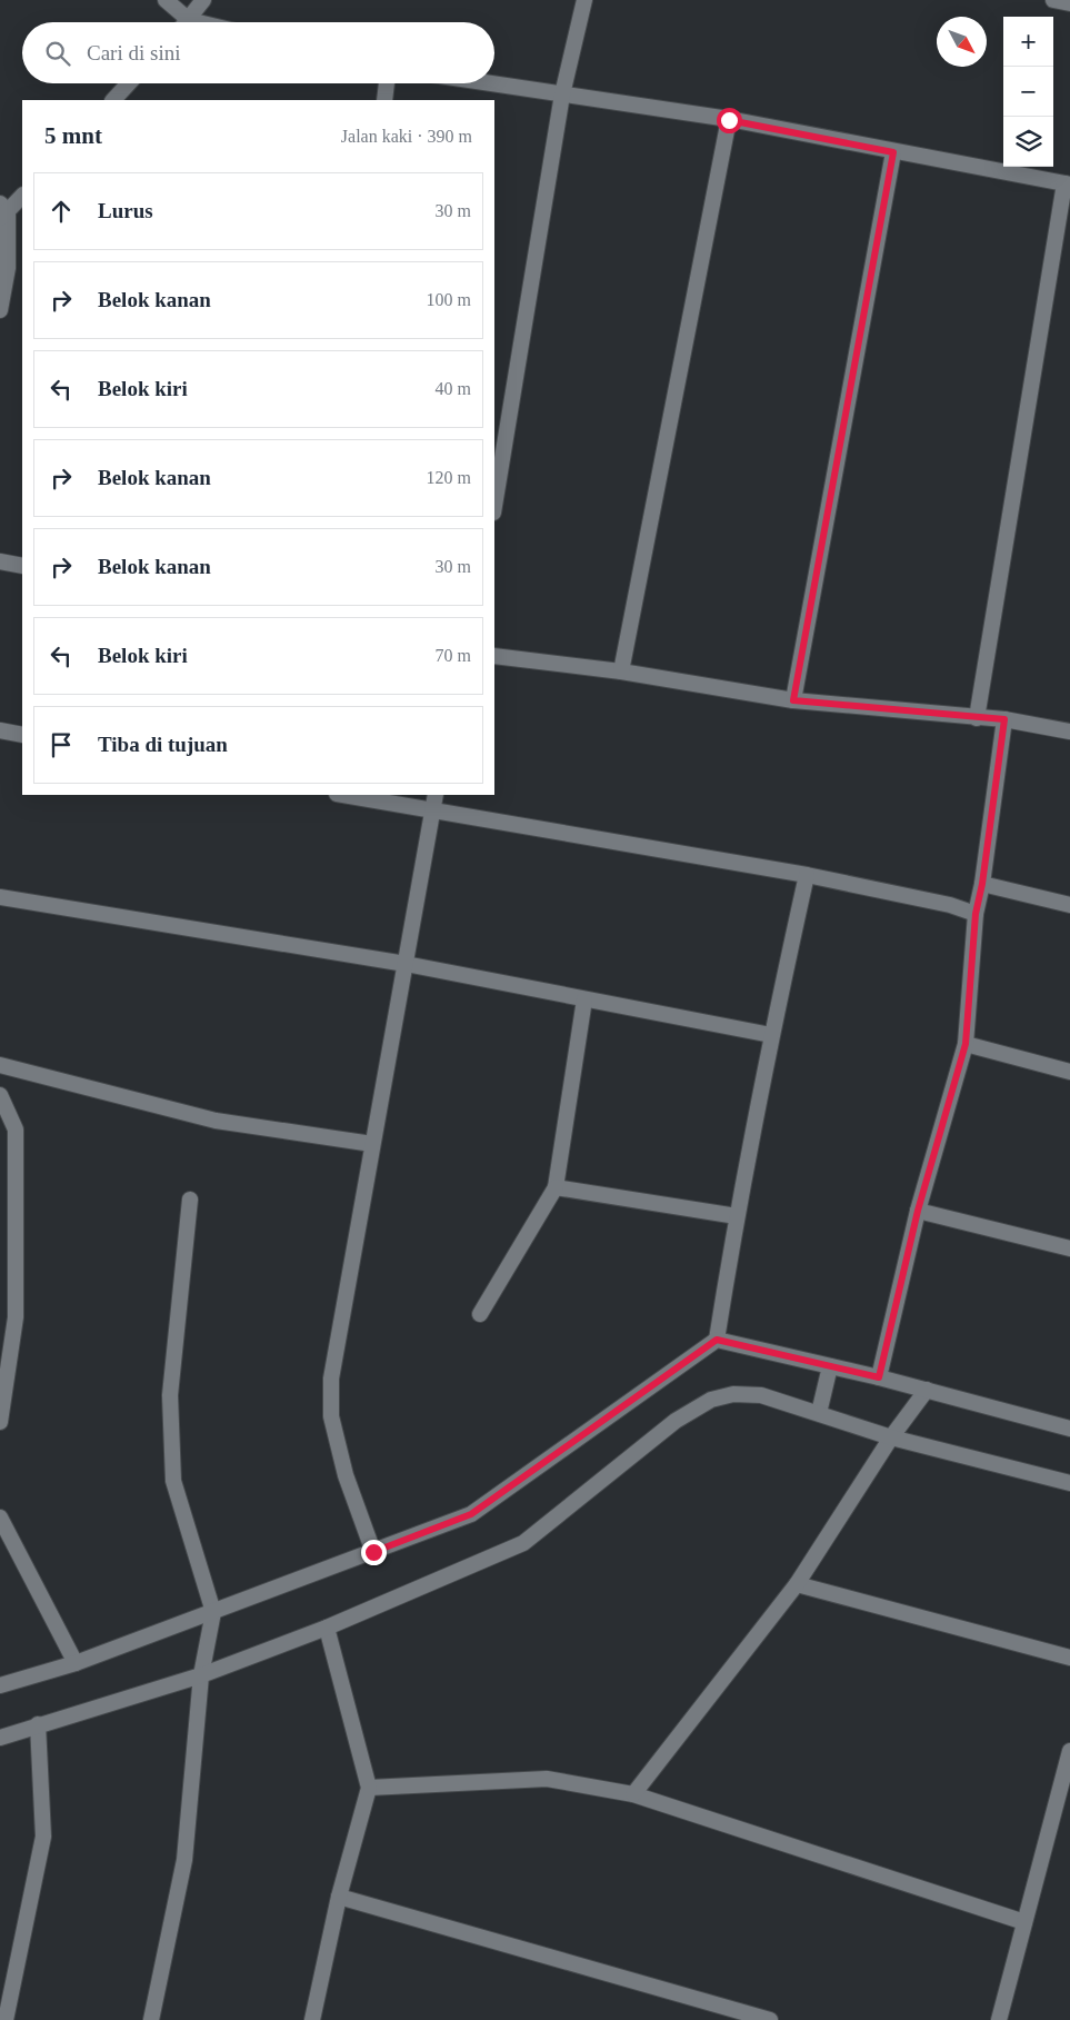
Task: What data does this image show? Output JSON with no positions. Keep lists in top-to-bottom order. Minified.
{"north":"bottom right","page":{"map_buttons":["+","−"],"search":"Cari di sini","heading":["5 mnt","Jalan kaki · 390 m"],"list":[["Lurus","30 m"],["Belok kanan","100 m"],["Belok kiri","40 m"],["Belok kanan","120 m"],["Belok kanan","30 m"],["Belok kiri","70 m"],"Tiba di tujuan"]}}
